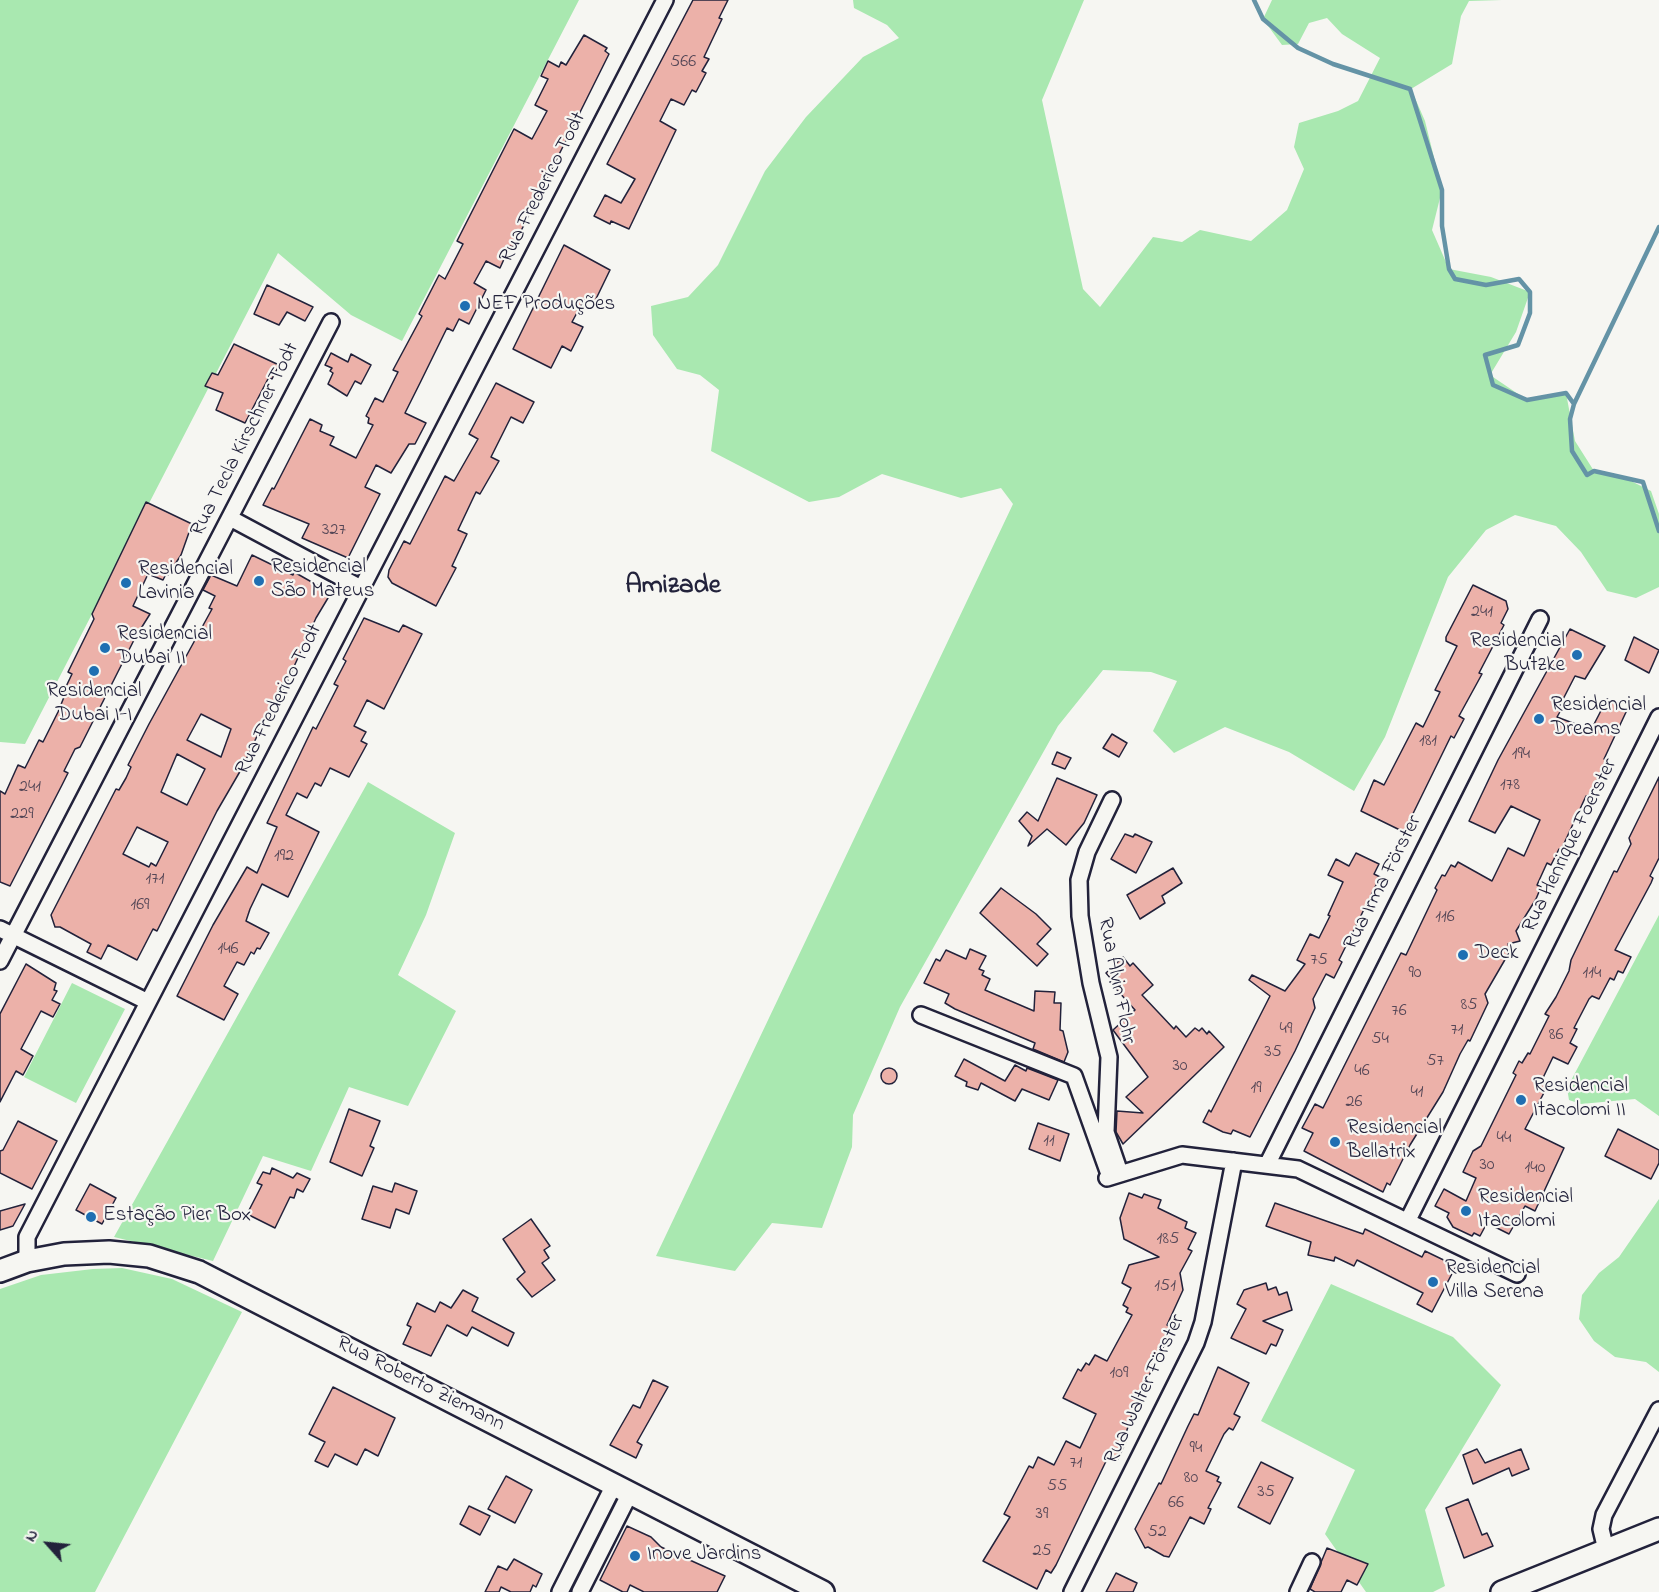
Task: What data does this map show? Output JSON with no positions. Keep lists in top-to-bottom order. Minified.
{"streets":{"main road":["Rua Roberto Ziemann"],"street":["Rua Frederico Todt","Rua Tecla Kirschner Todt","Rua Henrique Foerster","Rua Irma Förster","Rua Alvin Flohr","Rua Walter Förster"]},"crossings":[["Rua Frederico Todt","Rua Roberto Ziemann"]],"districts":["Amizade"],"places":["NEF Produções","Residencial São Mateus","Residencial Lavinia","Residencial Dubai II","Residencial Butzke","Residencial Dubai I-I","Residencial Dreams","Deck","Residencial Itacolomi II","Residencial Bellatrix","Residencial Itacolomi","Estação Pier Box","Residencial Villa Serena","Inove Jardins"],"house_numbers":["566","327","241","181","194","178","241","229","192","171","169","116","146","75","90","114","85","76","49","71","86","54","35","57","30","46","19","41","26","44","11","30","140","185","151","109","94","71","80","55","35","66","39","52","25"],"north":"top left"}
